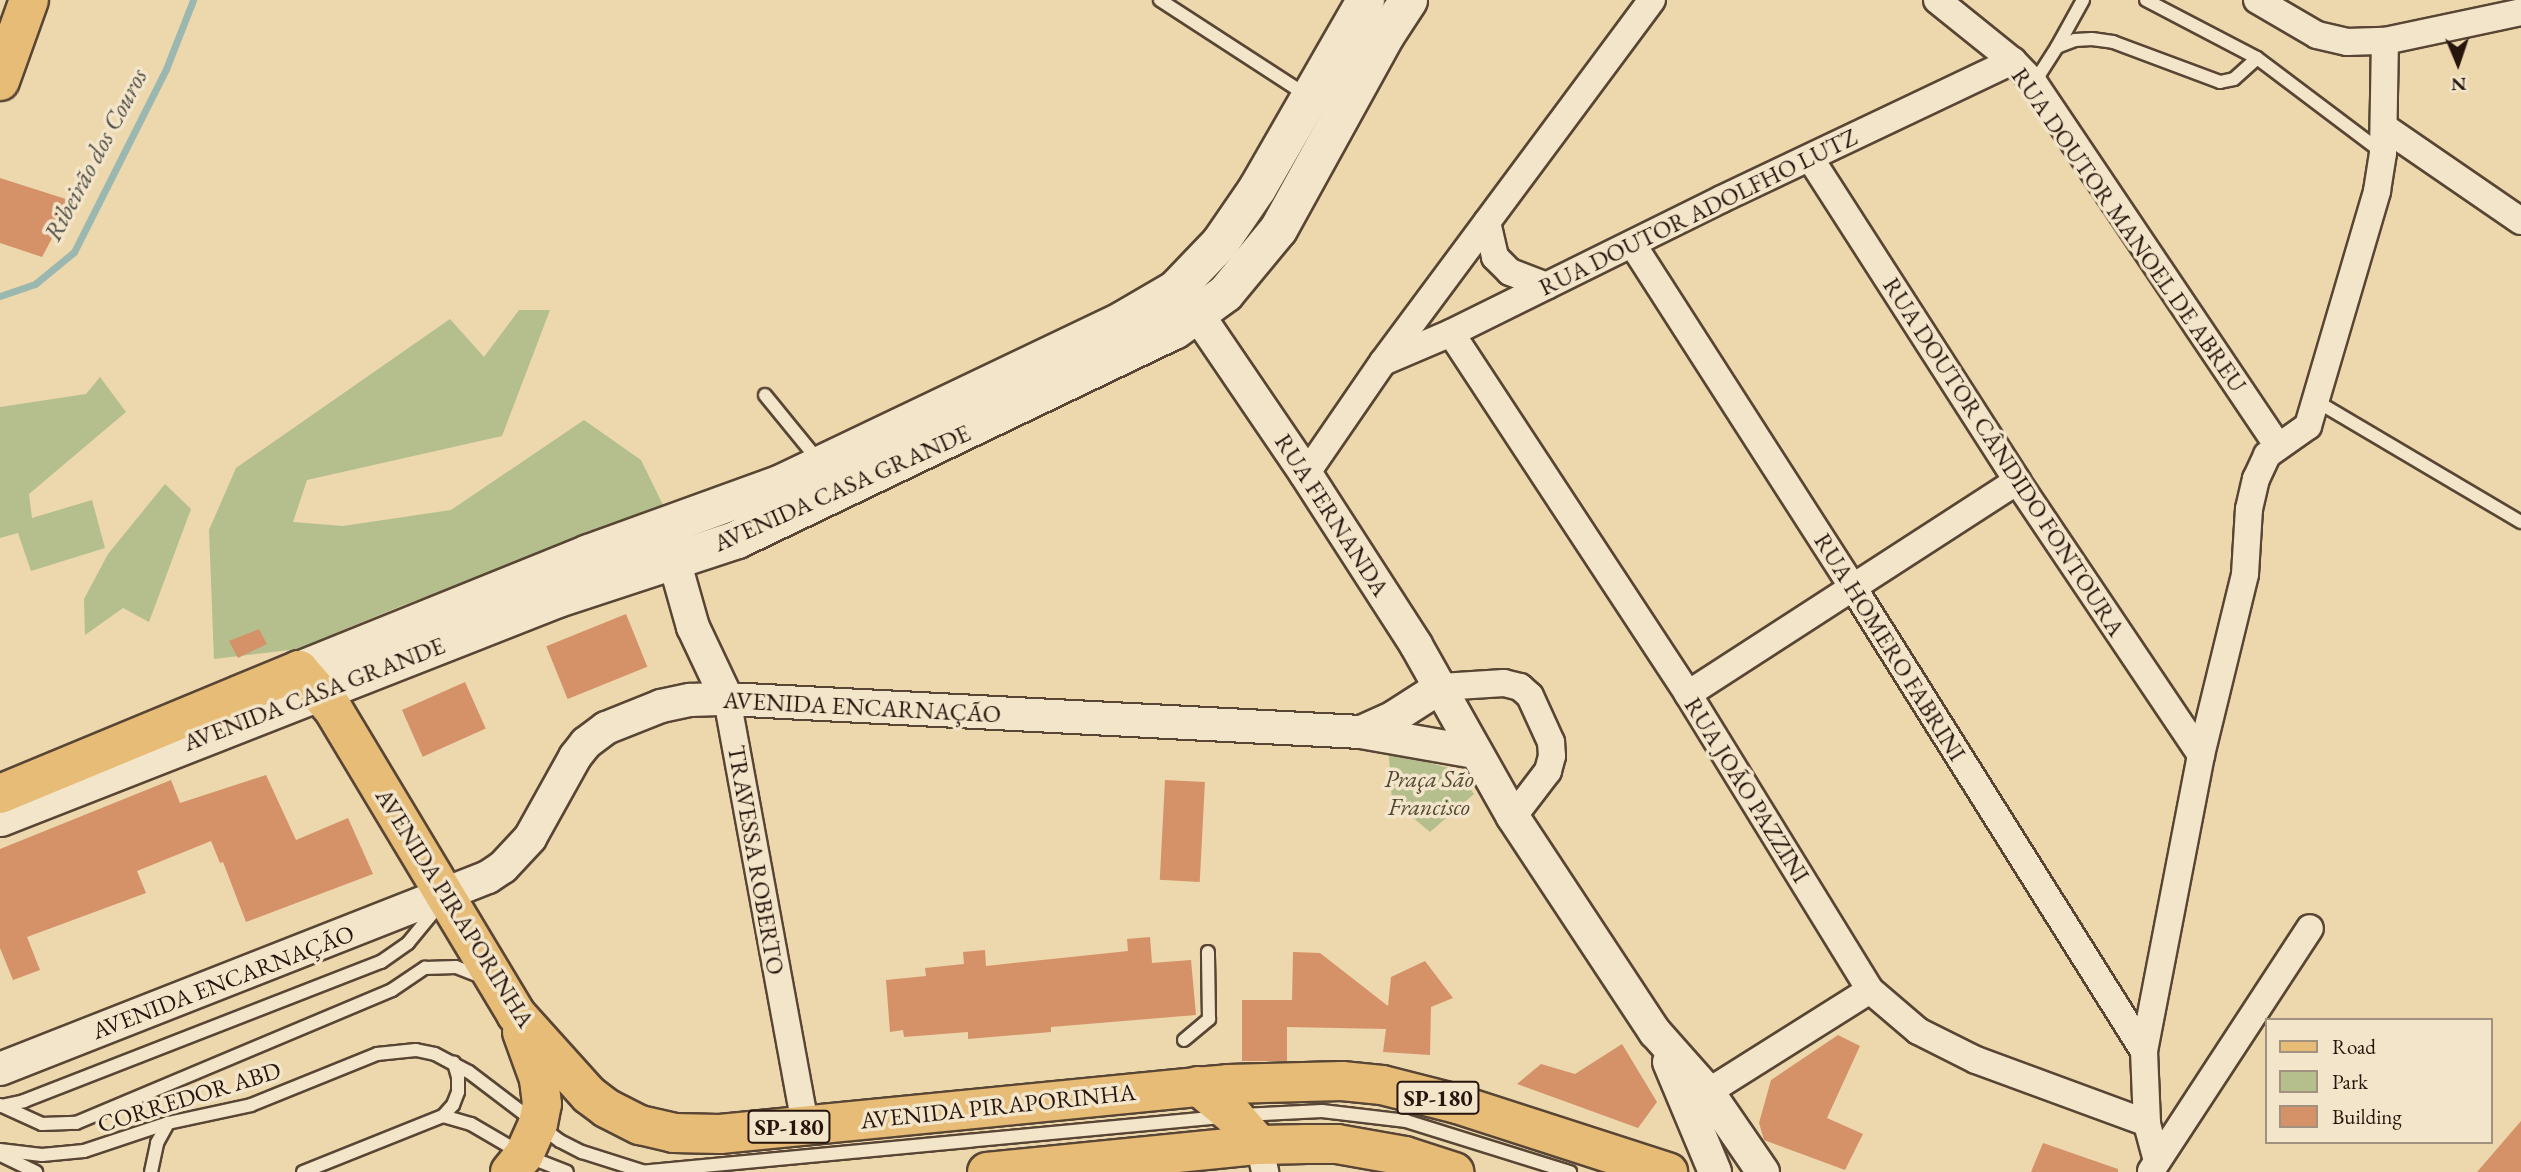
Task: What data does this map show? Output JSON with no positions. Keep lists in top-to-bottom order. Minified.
{"streets":{"main road":["AVENIDA CASA GRANDE","AVENIDA PIRAPORINHA","SP-180"],"street":["RUA DOUTOR ADOLFHO LUTZ","RUA DOUTOR MANOEL DE ABREU","RUA DOUTOR CÂNDIDO FONTOURA","RUA FERNANDA","RUA HOMERO FABRINI","AVENIDA ENCARNAÇÃO","RUA JOÃO PAZZINI","TRAVESSA ROBERTO"],"lane":["CORREDOR ABD"]},"crossings":[["RUA DOUTOR ADOLFHO LUTZ","RUA DOUTOR MANOEL DE ABREU"],["RUA DOUTOR ADOLFHO LUTZ","RUA DOUTOR CÂNDIDO FONTOURA"],["RUA DOUTOR ADOLFHO LUTZ","RUA HOMERO FABRINI"],["RUA DOUTOR ADOLFHO LUTZ","RUA JOÃO PAZZINI"],["AVENIDA CASA GRANDE","RUA FERNANDA"],["AVENIDA CASA GRANDE","TRAVESSA ROBERTO"],["AVENIDA CASA GRANDE","AVENIDA PIRAPORINHA"],["RUA FERNANDA","AVENIDA ENCARNAÇÃO"],["AVENIDA ENCARNAÇÃO","TRAVESSA ROBERTO"],["AVENIDA ENCARNAÇÃO","AVENIDA PIRAPORINHA"],["TRAVESSA ROBERTO","AVENIDA PIRAPORINHA"]],"water":["Ribeirão dos Couros"],"parks":["Praça São Francisco"],"legend":["Road","Park","Building"],"north":"bottom"}
